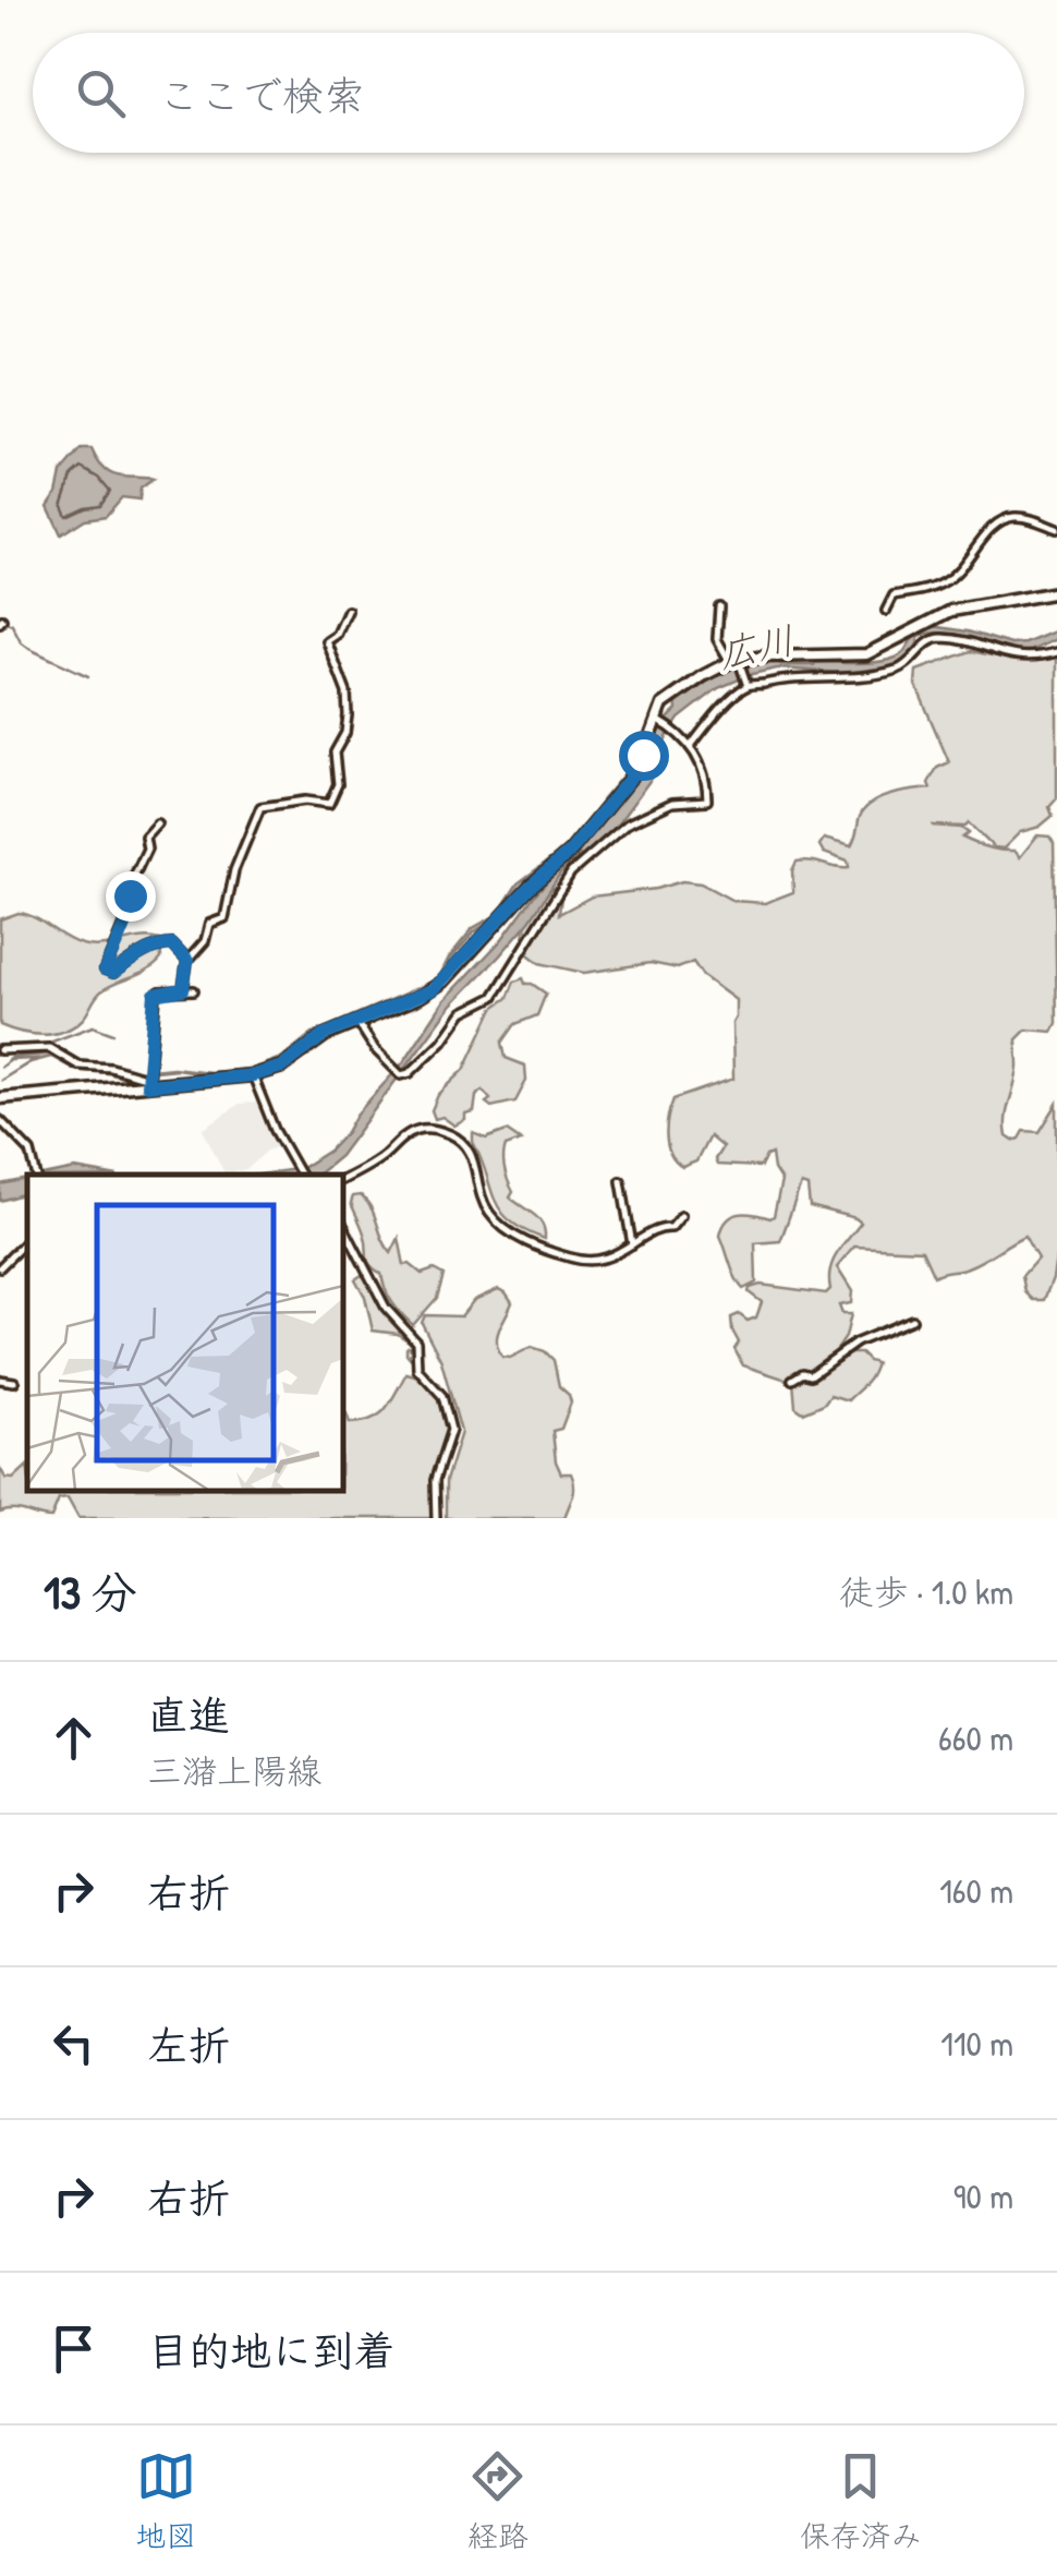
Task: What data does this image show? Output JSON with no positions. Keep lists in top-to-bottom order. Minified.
{"water":["広川"],"page":{"search":"ここで検索","heading":["13 分","徒歩 · 1.0 km"],"list":[["直進","三潴上陽線","660 m"],["右折","160 m"],["左折","110 m"],["右折","90 m"],"目的地に到着"],"nav":["地図","経路","保存済み"]}}
